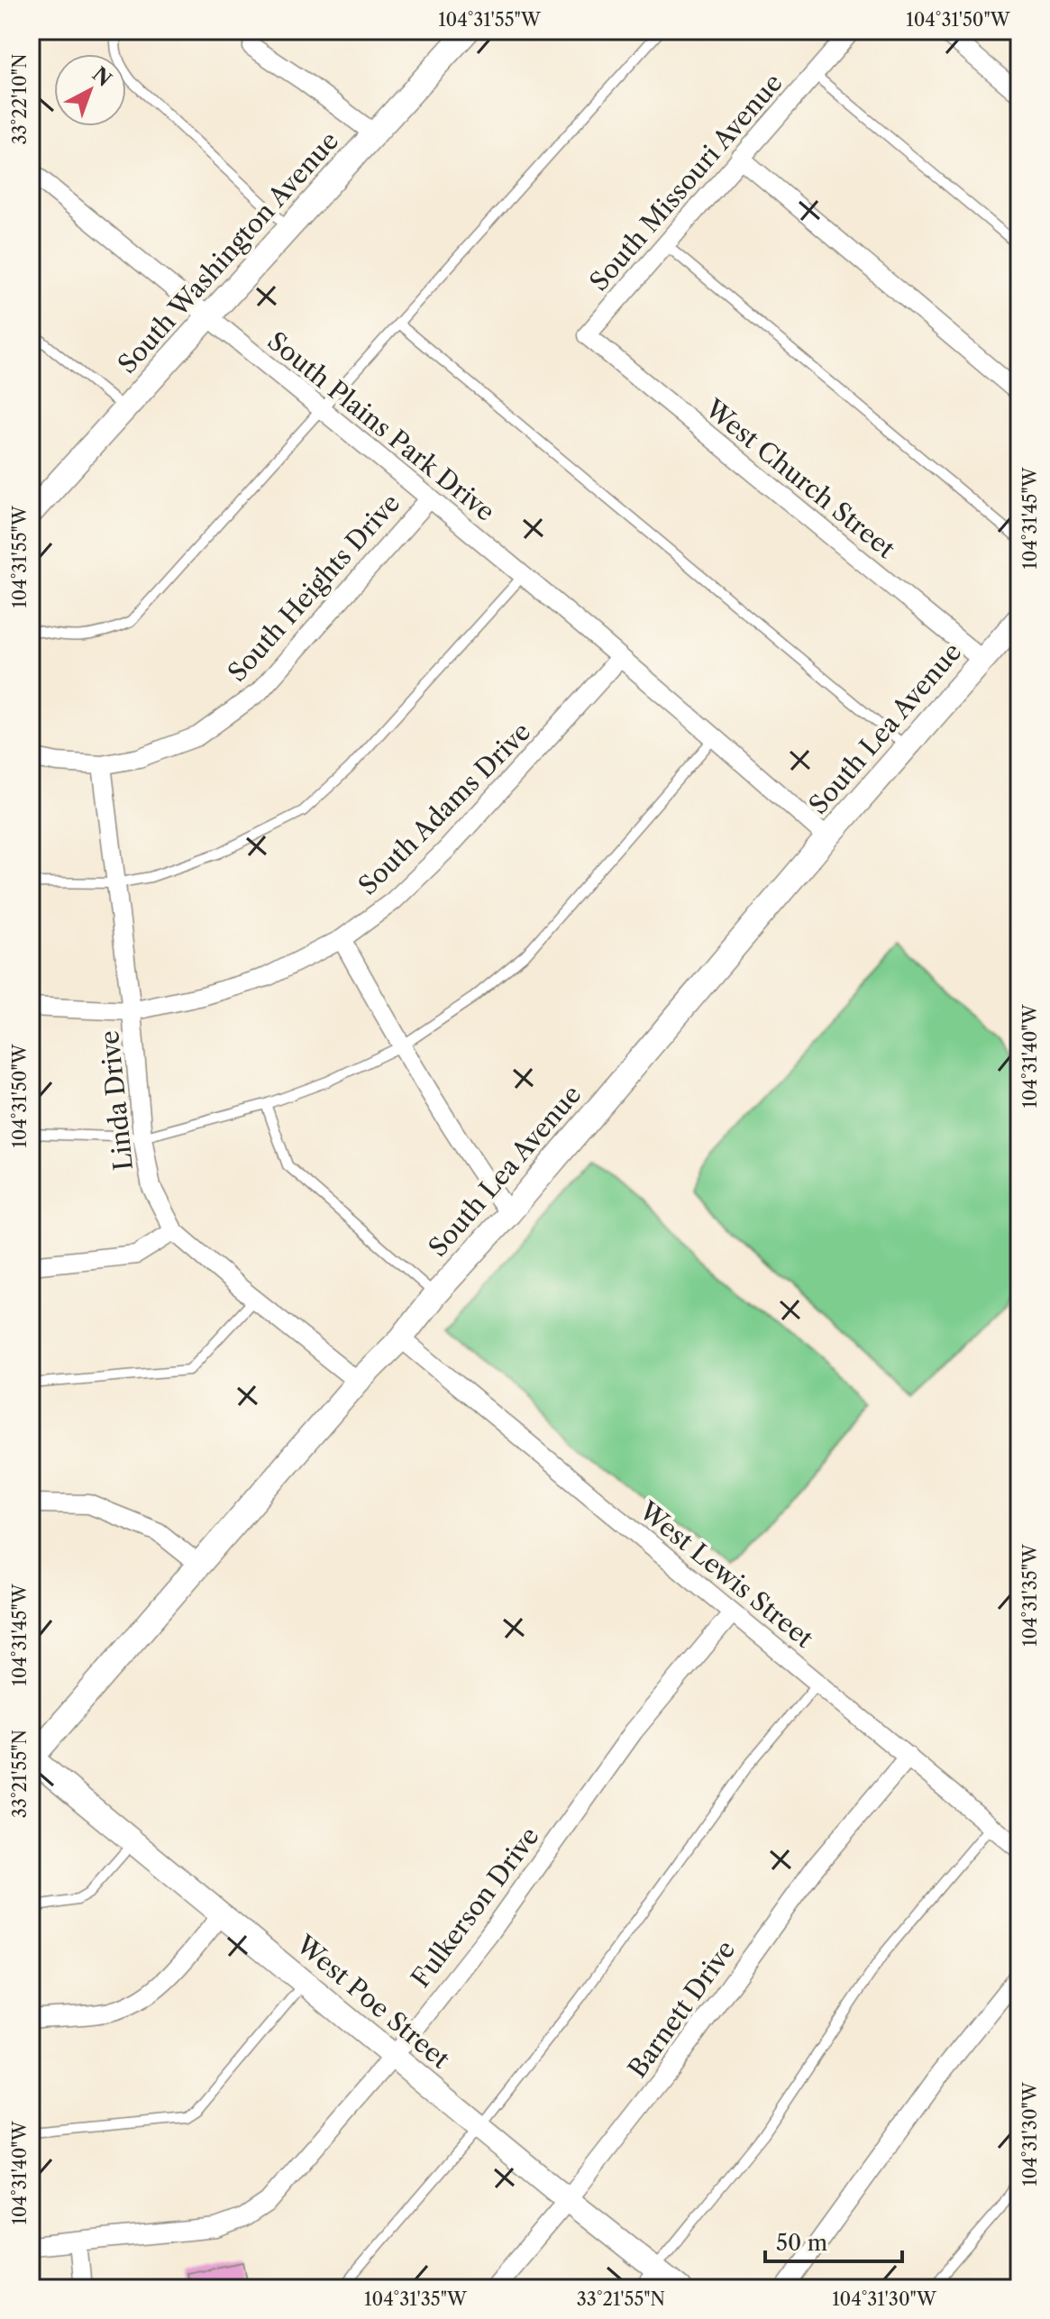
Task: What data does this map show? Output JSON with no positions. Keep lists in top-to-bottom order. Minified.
{"streets":{"street":["South Missouri Avenue","South Washington Avenue","South Plains Park Drive","West Church Street","South Heights Drive","South Lea Avenue","South Adams Drive","Linda Drive","West Lewis Street","Fulkerson Drive","West Poe Street","Barnett Drive"]},"crossings":[["South Missouri Avenue","West Church Street"],["South Washington Avenue","South Plains Park Drive"],["South Plains Park Drive","South Heights Drive"],["South Plains Park Drive","South Lea Avenue"],["South Plains Park Drive","South Adams Drive"],["West Church Street","South Lea Avenue"],["South Heights Drive","Linda Drive"],["South Lea Avenue","Linda Drive"],["South Lea Avenue","West Lewis Street"],["South Lea Avenue","West Poe Street"],["South Adams Drive","Linda Drive"],["West Lewis Street","Fulkerson Drive"],["West Lewis Street","Barnett Drive"],["Fulkerson Drive","West Poe Street"],["West Poe Street","Barnett Drive"]],"scale_bar":"50 m","north":"top right","coordinates":["104°31'55\"W","104°31'50\"W","33°22'10\"N","104°31'45\"W","104°31'40\"W","104°31'35\"W","33°21'55\"N","104°31'30\"W"]}
